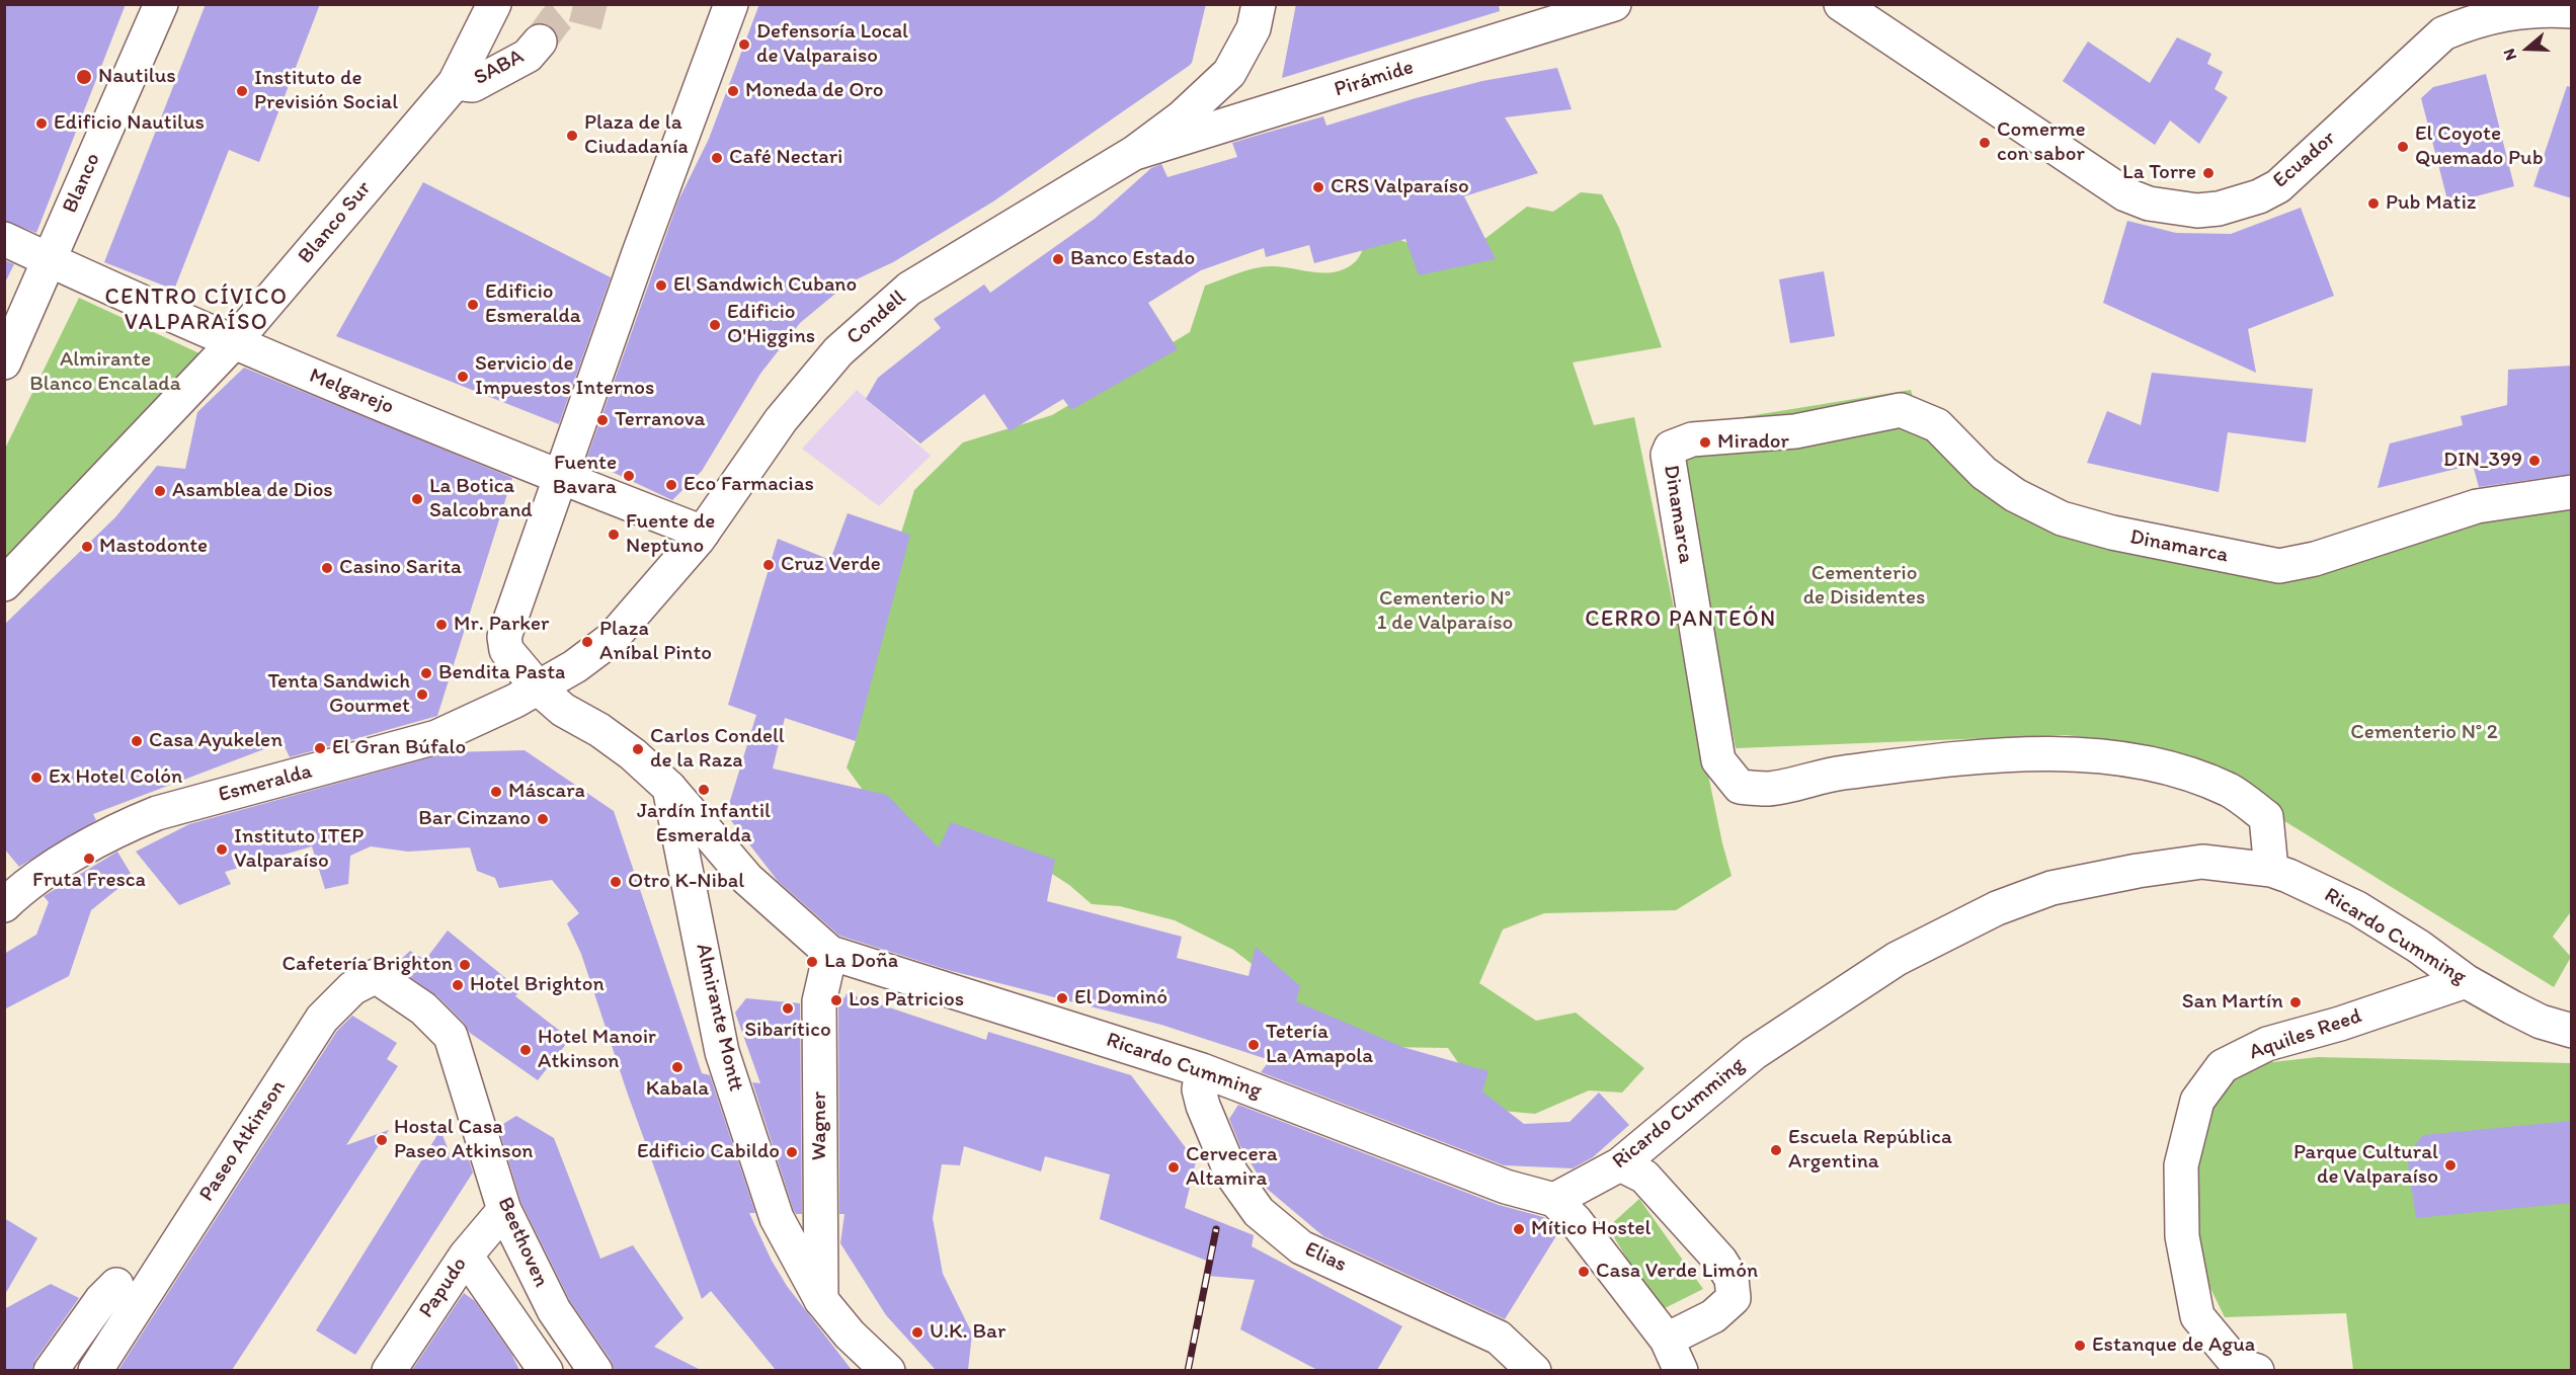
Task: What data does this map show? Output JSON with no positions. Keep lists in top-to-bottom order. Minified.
{"streets":{"street":["SABA","Pirámide","Ecuador","Blanco","Blanco Sur","Condell","Melgarejo","Dinamarca","Esmeralda","Ricardo Cumming","Almirante Montt","Aquiles Reed","Wagner","Paseo Atkinson","Beethoven","Elias","Papudo"]},"crossings":[["SABA","Blanco Sur"],["Pirámide","Condell"],["Blanco","Melgarejo"],["Blanco Sur","Melgarejo"],["Condell","Melgarejo"],["Condell","Esmeralda"],["Dinamarca","Ricardo Cumming"],["Ricardo Cumming","Almirante Montt"],["Ricardo Cumming","Aquiles Reed"],["Ricardo Cumming","Wagner"],["Ricardo Cumming","Elias"],["Almirante Montt","Wagner"],["Paseo Atkinson","Beethoven"],["Beethoven","Papudo"]],"districts":["CENTRO CÍVICO VALPARAÍSO","CERRO PANTEÓN"],"parks":["Almirante Blanco Encalada","Cementerio de Disidentes","Cementerio N° 1 de Valparaíso","Cementerio N° 2"],"places":["Defensoría Local de Valparaiso","Nautilus","Instituto de Previsión Social","Moneda de Oro","Edificio Nautilus","Plaza de la Ciudadanía","Comerme con sabor","El Coyote Quemado Pub","Café Nectari","La Torre","CRS Valparaíso","Pub Matiz","Banco Estado","El Sandwich Cubano","Edificio Esmeralda","Edificio O'Higgins","Servicio de Impuestos Internos","Terranova","Mirador","DIN_399","Fuente Bavara","Eco Farmacias","Asamblea de Dios","La Botica Salcobrand","Fuente de Neptuno","Mastodonte","Cruz Verde","Casino Sarita","Mr. Parker","Plaza Aníbal Pinto","Bendita Pasta","Tenta Sandwich Gourmet","Casa Ayukelen","El Gran Búfalo","Carlos Condell de la Raza","Ex Hotel Colón","Jardín Infantil Esmeralda","Máscara","Bar Cinzano","Instituto ITEP Valparaíso","Fruta Fresca","Otro K-Nibal","La Doña","Cafetería Brighton","Hotel Brighton","El Dominó","Los Patricios","San Martín","Sibarítico","Tetería La Amapola","Hotel Manoir Atkinson","Kabala","Hostal Casa Paseo Atkinson","Escuela República Argentina","Edificio Cabildo","Parque Cultural de Valparaíso","Cervecera Altamira","Mítico Hostel","Casa Verde Limón","U.K. Bar","Estanque de Agua"],"north":"left"}
